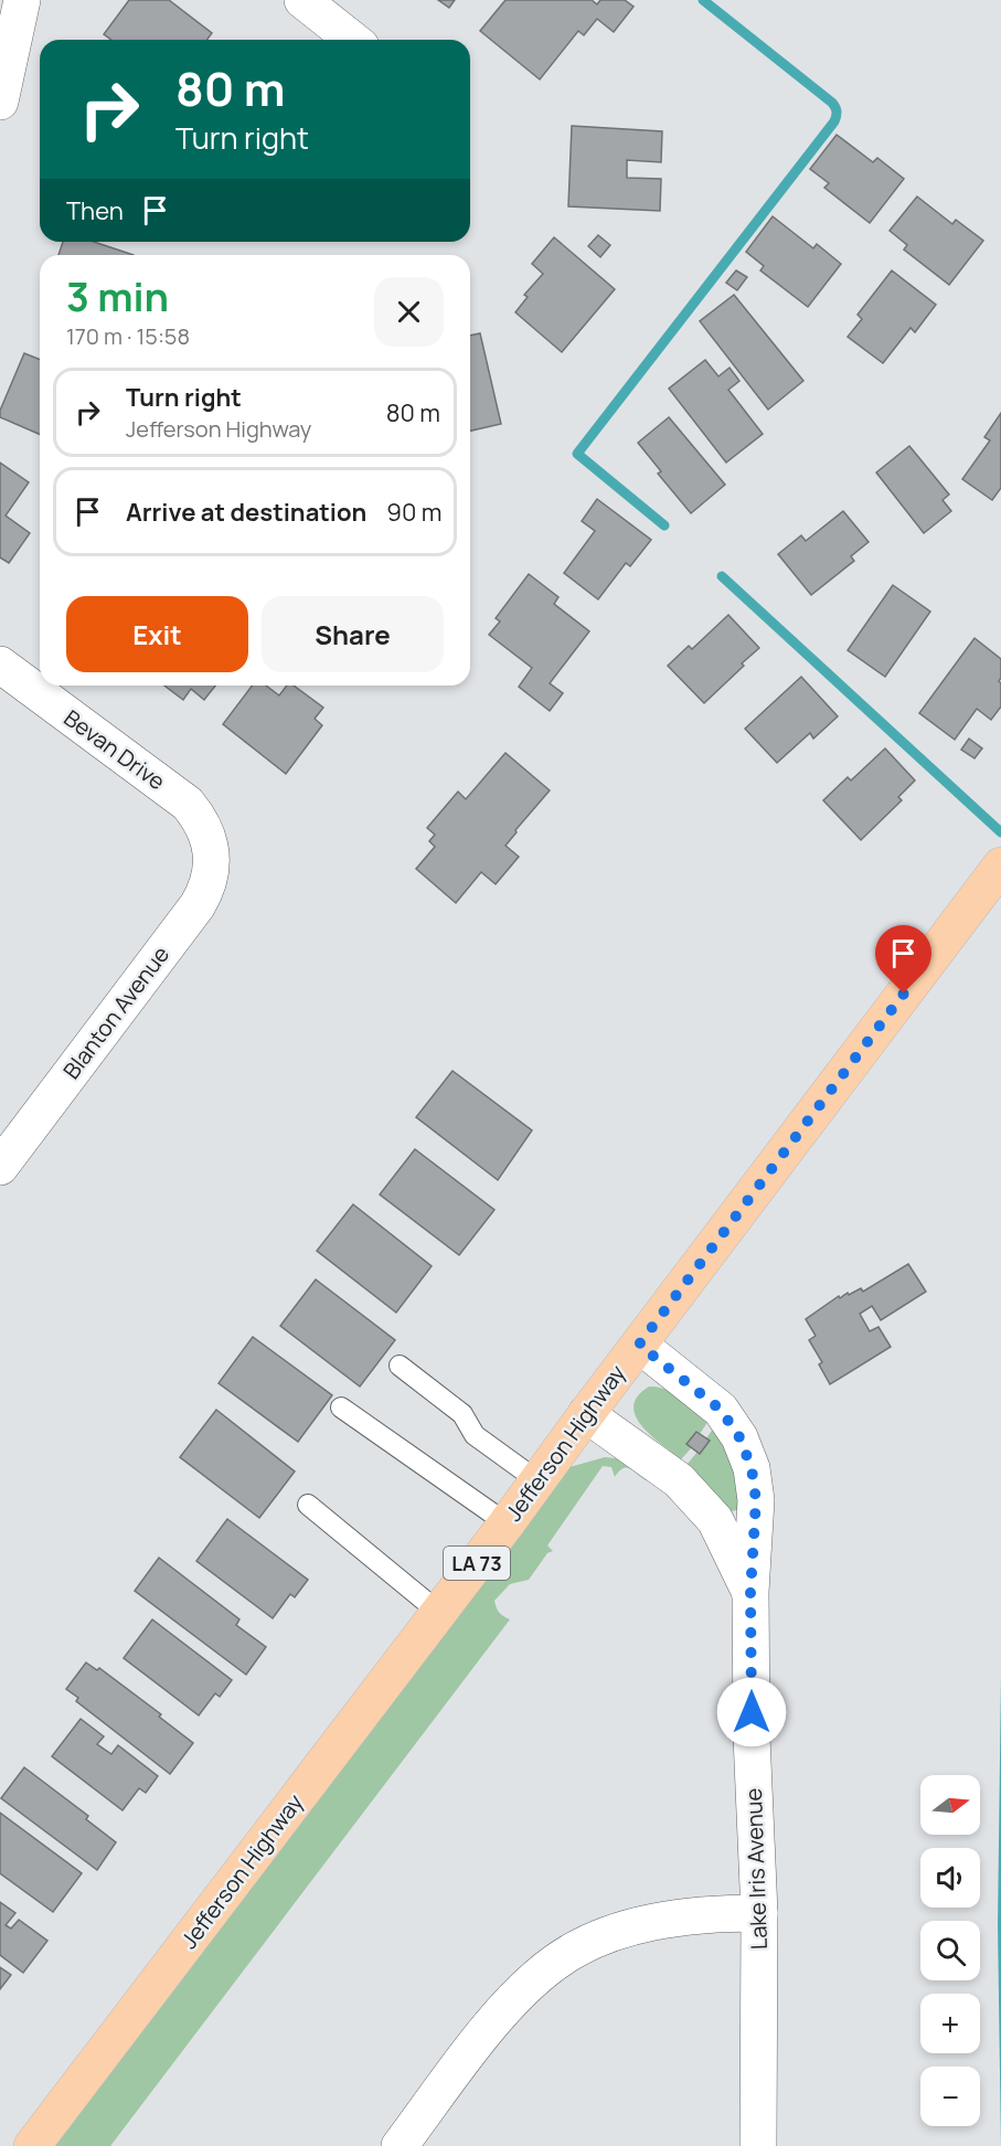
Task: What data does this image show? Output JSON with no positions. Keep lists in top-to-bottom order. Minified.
{"streets":{"main road":["Jefferson Highway","LA 73"],"street":["Bevan Drive","Blanton Avenue","Lake Iris Avenue"]},"crossings":[["Bevan Drive","Blanton Avenue"],["Jefferson Highway","Lake Iris Avenue"]],"north":"right","page":{"turn":["80 m","Turn right"],"then":"Then","heading":["3 min","170 m · 15:58"],"list":[{"name":"Turn right","note":"Jefferson Highway","value":"80 m"},{"name":"Arrive at destination","value":"90 m"}],"buttons":["Exit","Share"],"map_buttons":["+","−"]}}
